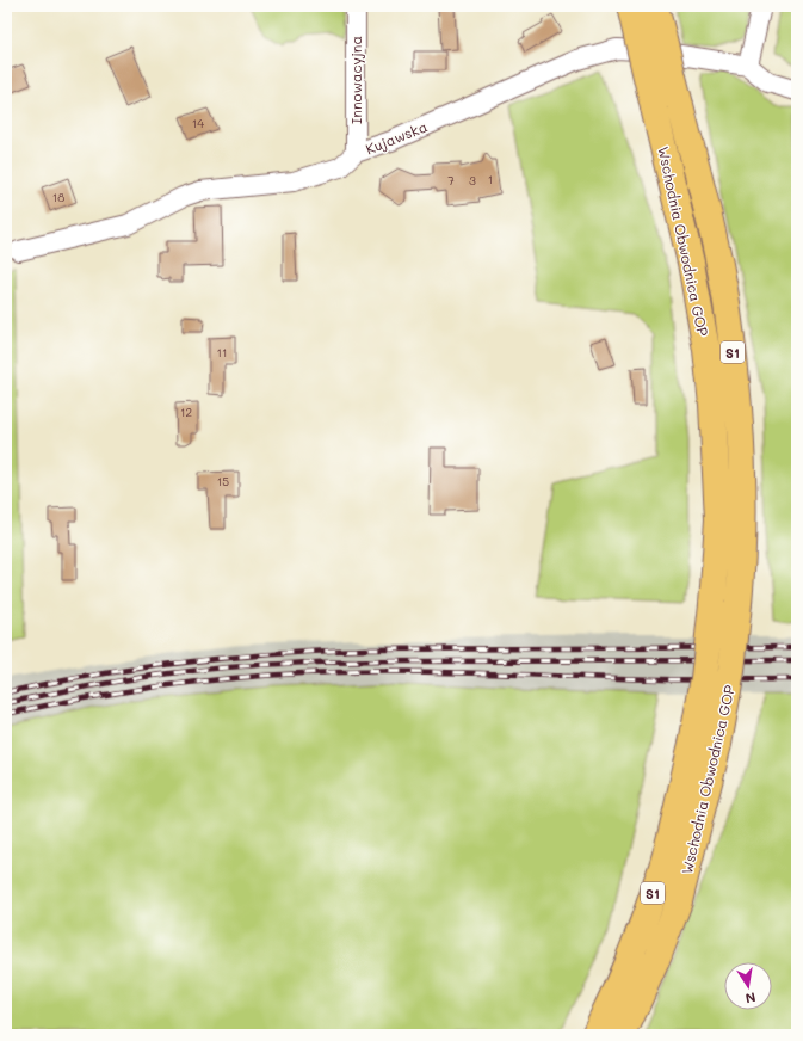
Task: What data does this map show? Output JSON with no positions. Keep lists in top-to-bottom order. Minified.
{"streets":{"highway":["Wschodnia Obwodnica GOP","S1"],"street":["Innowacyjna","Kujawska"]},"crossings":[["Innowacyjna","Kujawska"]],"house_numbers":["14","1","7","3","18","11","12","15"],"north":"bottom"}
